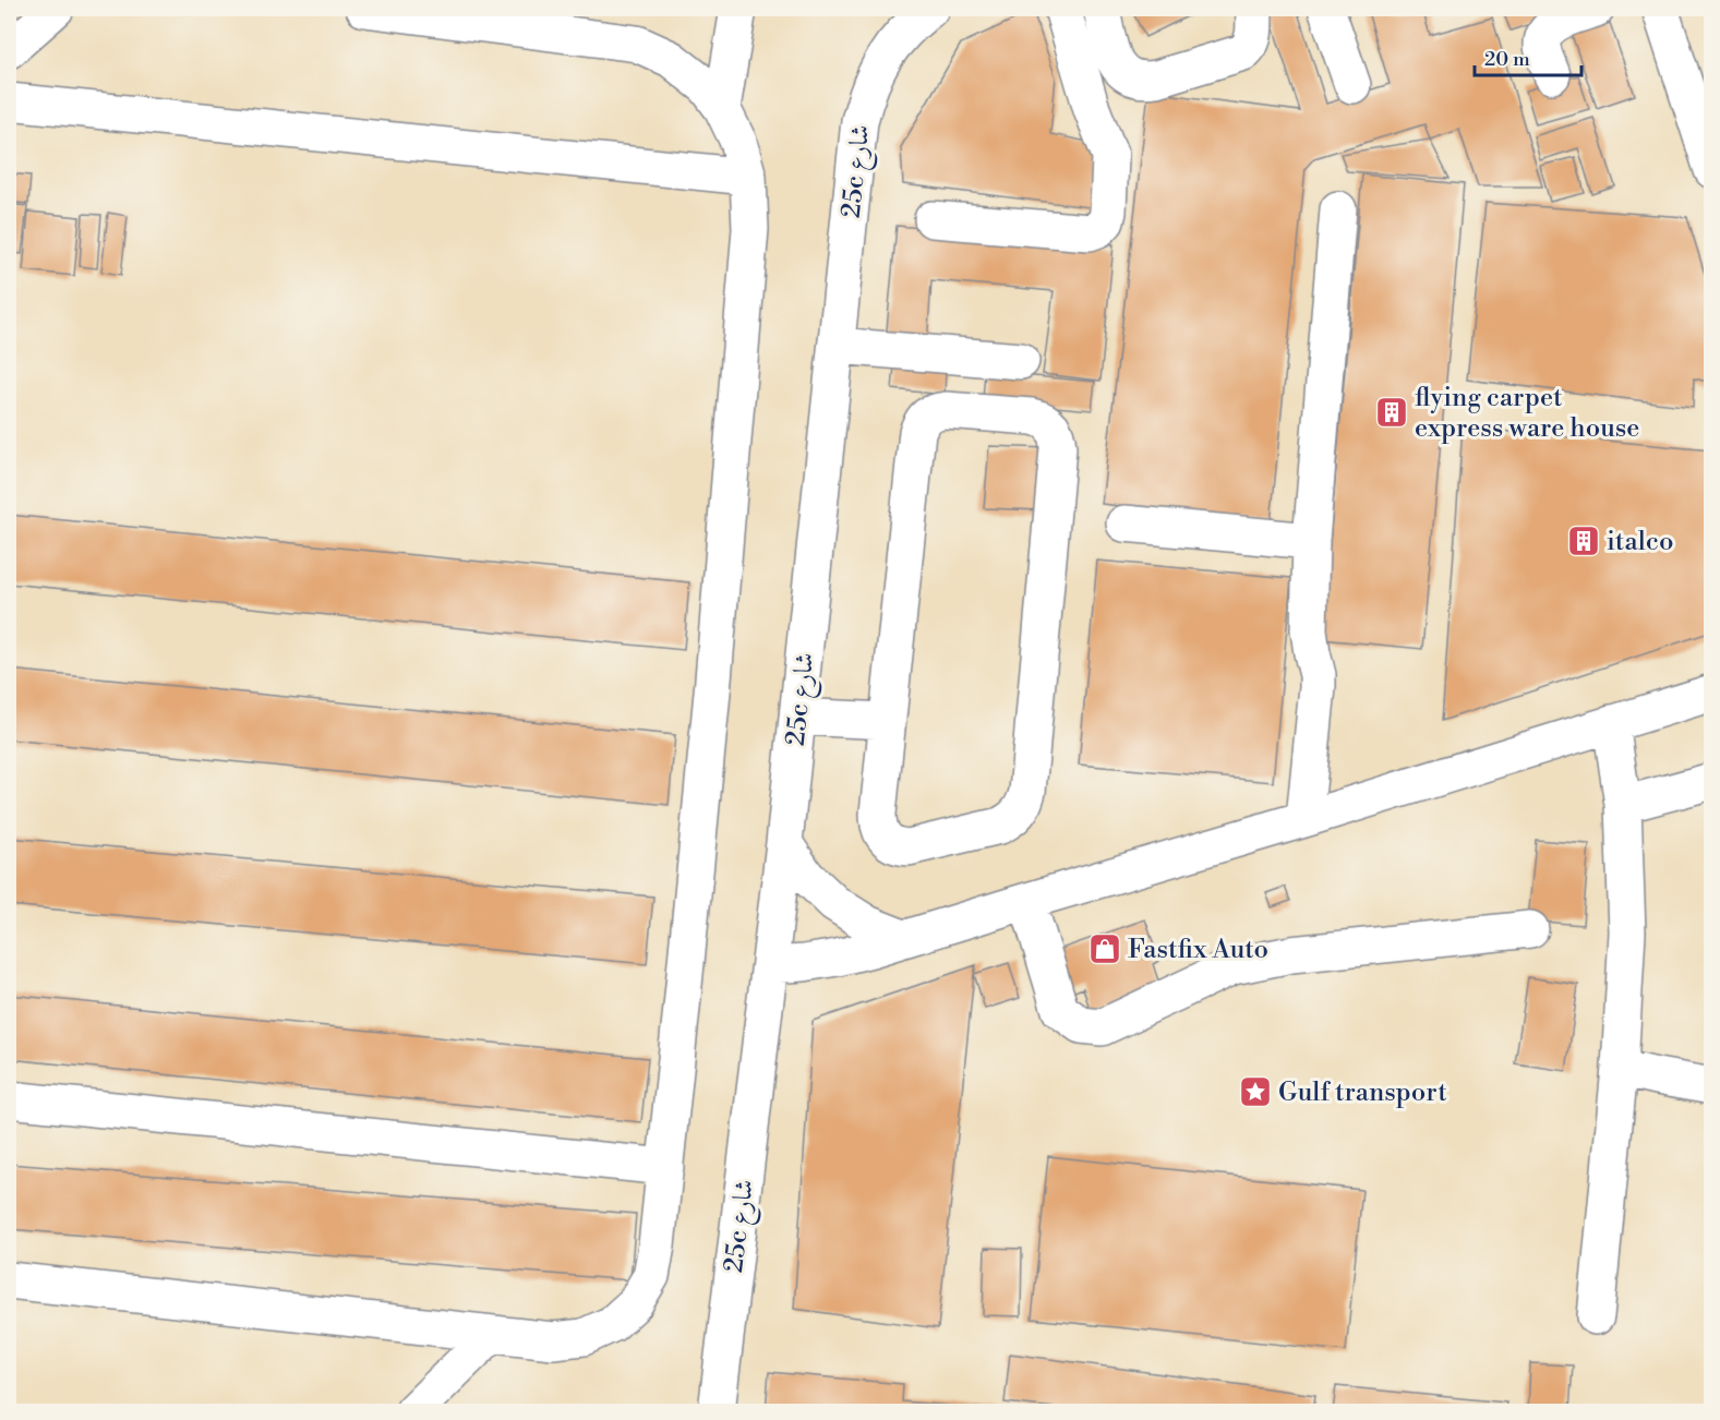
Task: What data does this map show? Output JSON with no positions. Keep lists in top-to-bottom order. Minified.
{"streets":{"street":["25c شارع"]},"places":{"building":["flying carpet express ware house","italco"],"shop":["Fastfix Auto"],"place":["Gulf transport"]},"scale_bar":"20 m"}
